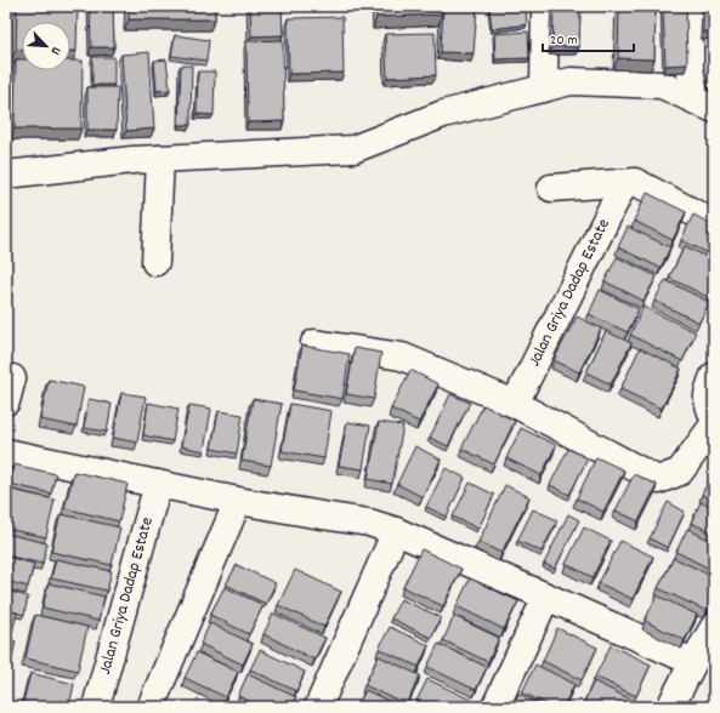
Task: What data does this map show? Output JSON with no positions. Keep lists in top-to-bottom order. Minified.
{"streets":{"street":["Jalan Griya Dadap Estate"]},"scale_bar":"20 m","north":"bottom right"}
